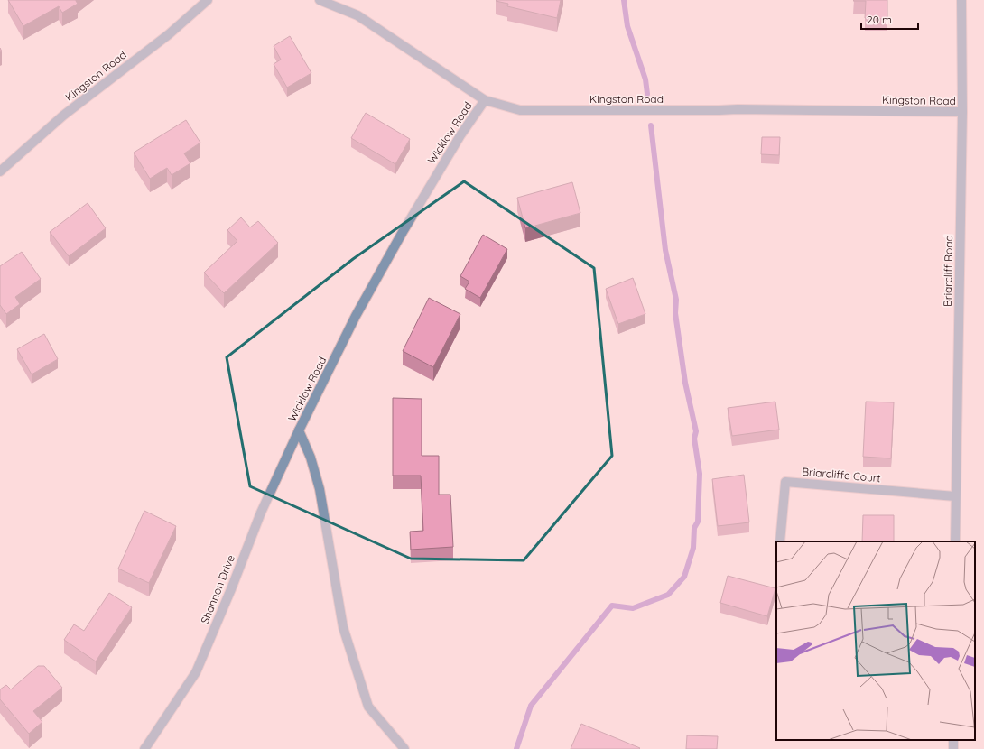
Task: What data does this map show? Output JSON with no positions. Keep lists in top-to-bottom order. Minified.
{"streets":{"street":["Kingston Road","Wicklow Road","Briarcliff Road","Briarcliffe Court","Shannon Drive"]},"crossings":[["Kingston Road","Wicklow Road"],["Kingston Road","Briarcliff Road"],["Wicklow Road","Shannon Drive"],["Briarcliff Road","Briarcliffe Court"]],"scale_bar":"20 m"}
